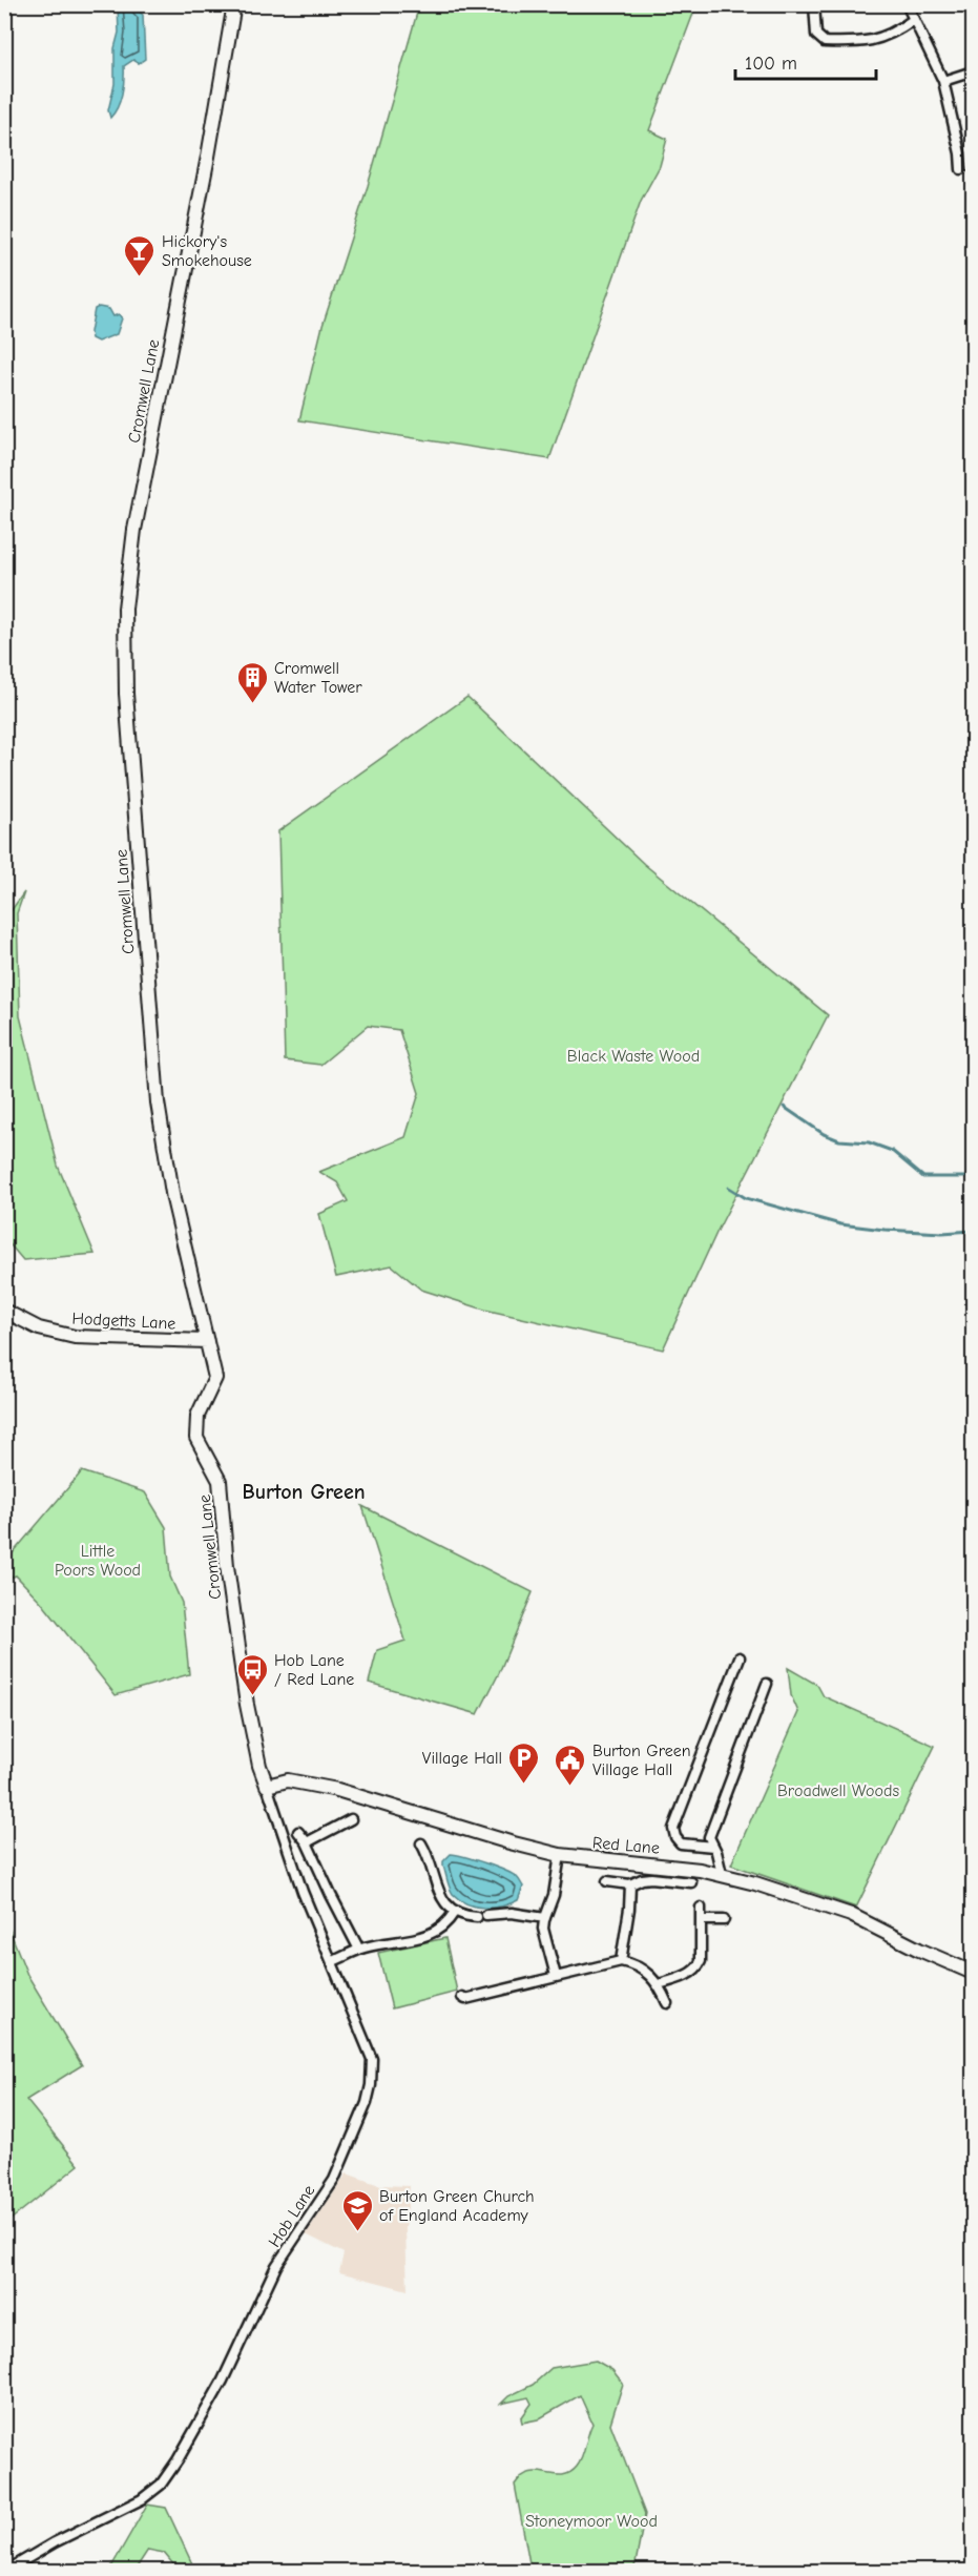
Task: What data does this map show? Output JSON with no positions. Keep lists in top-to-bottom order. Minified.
{"streets":{"street":["Cromwell Lane","Hodgetts Lane","Red Lane","Hob Lane"]},"crossings":[["Cromwell Lane","Hodgetts Lane"],["Cromwell Lane","Red Lane"],["Cromwell Lane","Hob Lane"],["Red Lane","Hob Lane"]],"districts":["Burton Green"],"parks":["Black Waste Wood","Little Poors Wood","Broadwell Woods","Stoneymoor Wood"],"places":{"bar":["Hickory's Smokehouse"],"building":["Cromwell Water Tower"],"bus stop":["Hob Lane / Red Lane"],"parking":["Village Hall"],"public building":["Burton Green Village Hall"],"school or university":["Burton Green Church of England Academy"]},"scale_bar":"100 m"}
